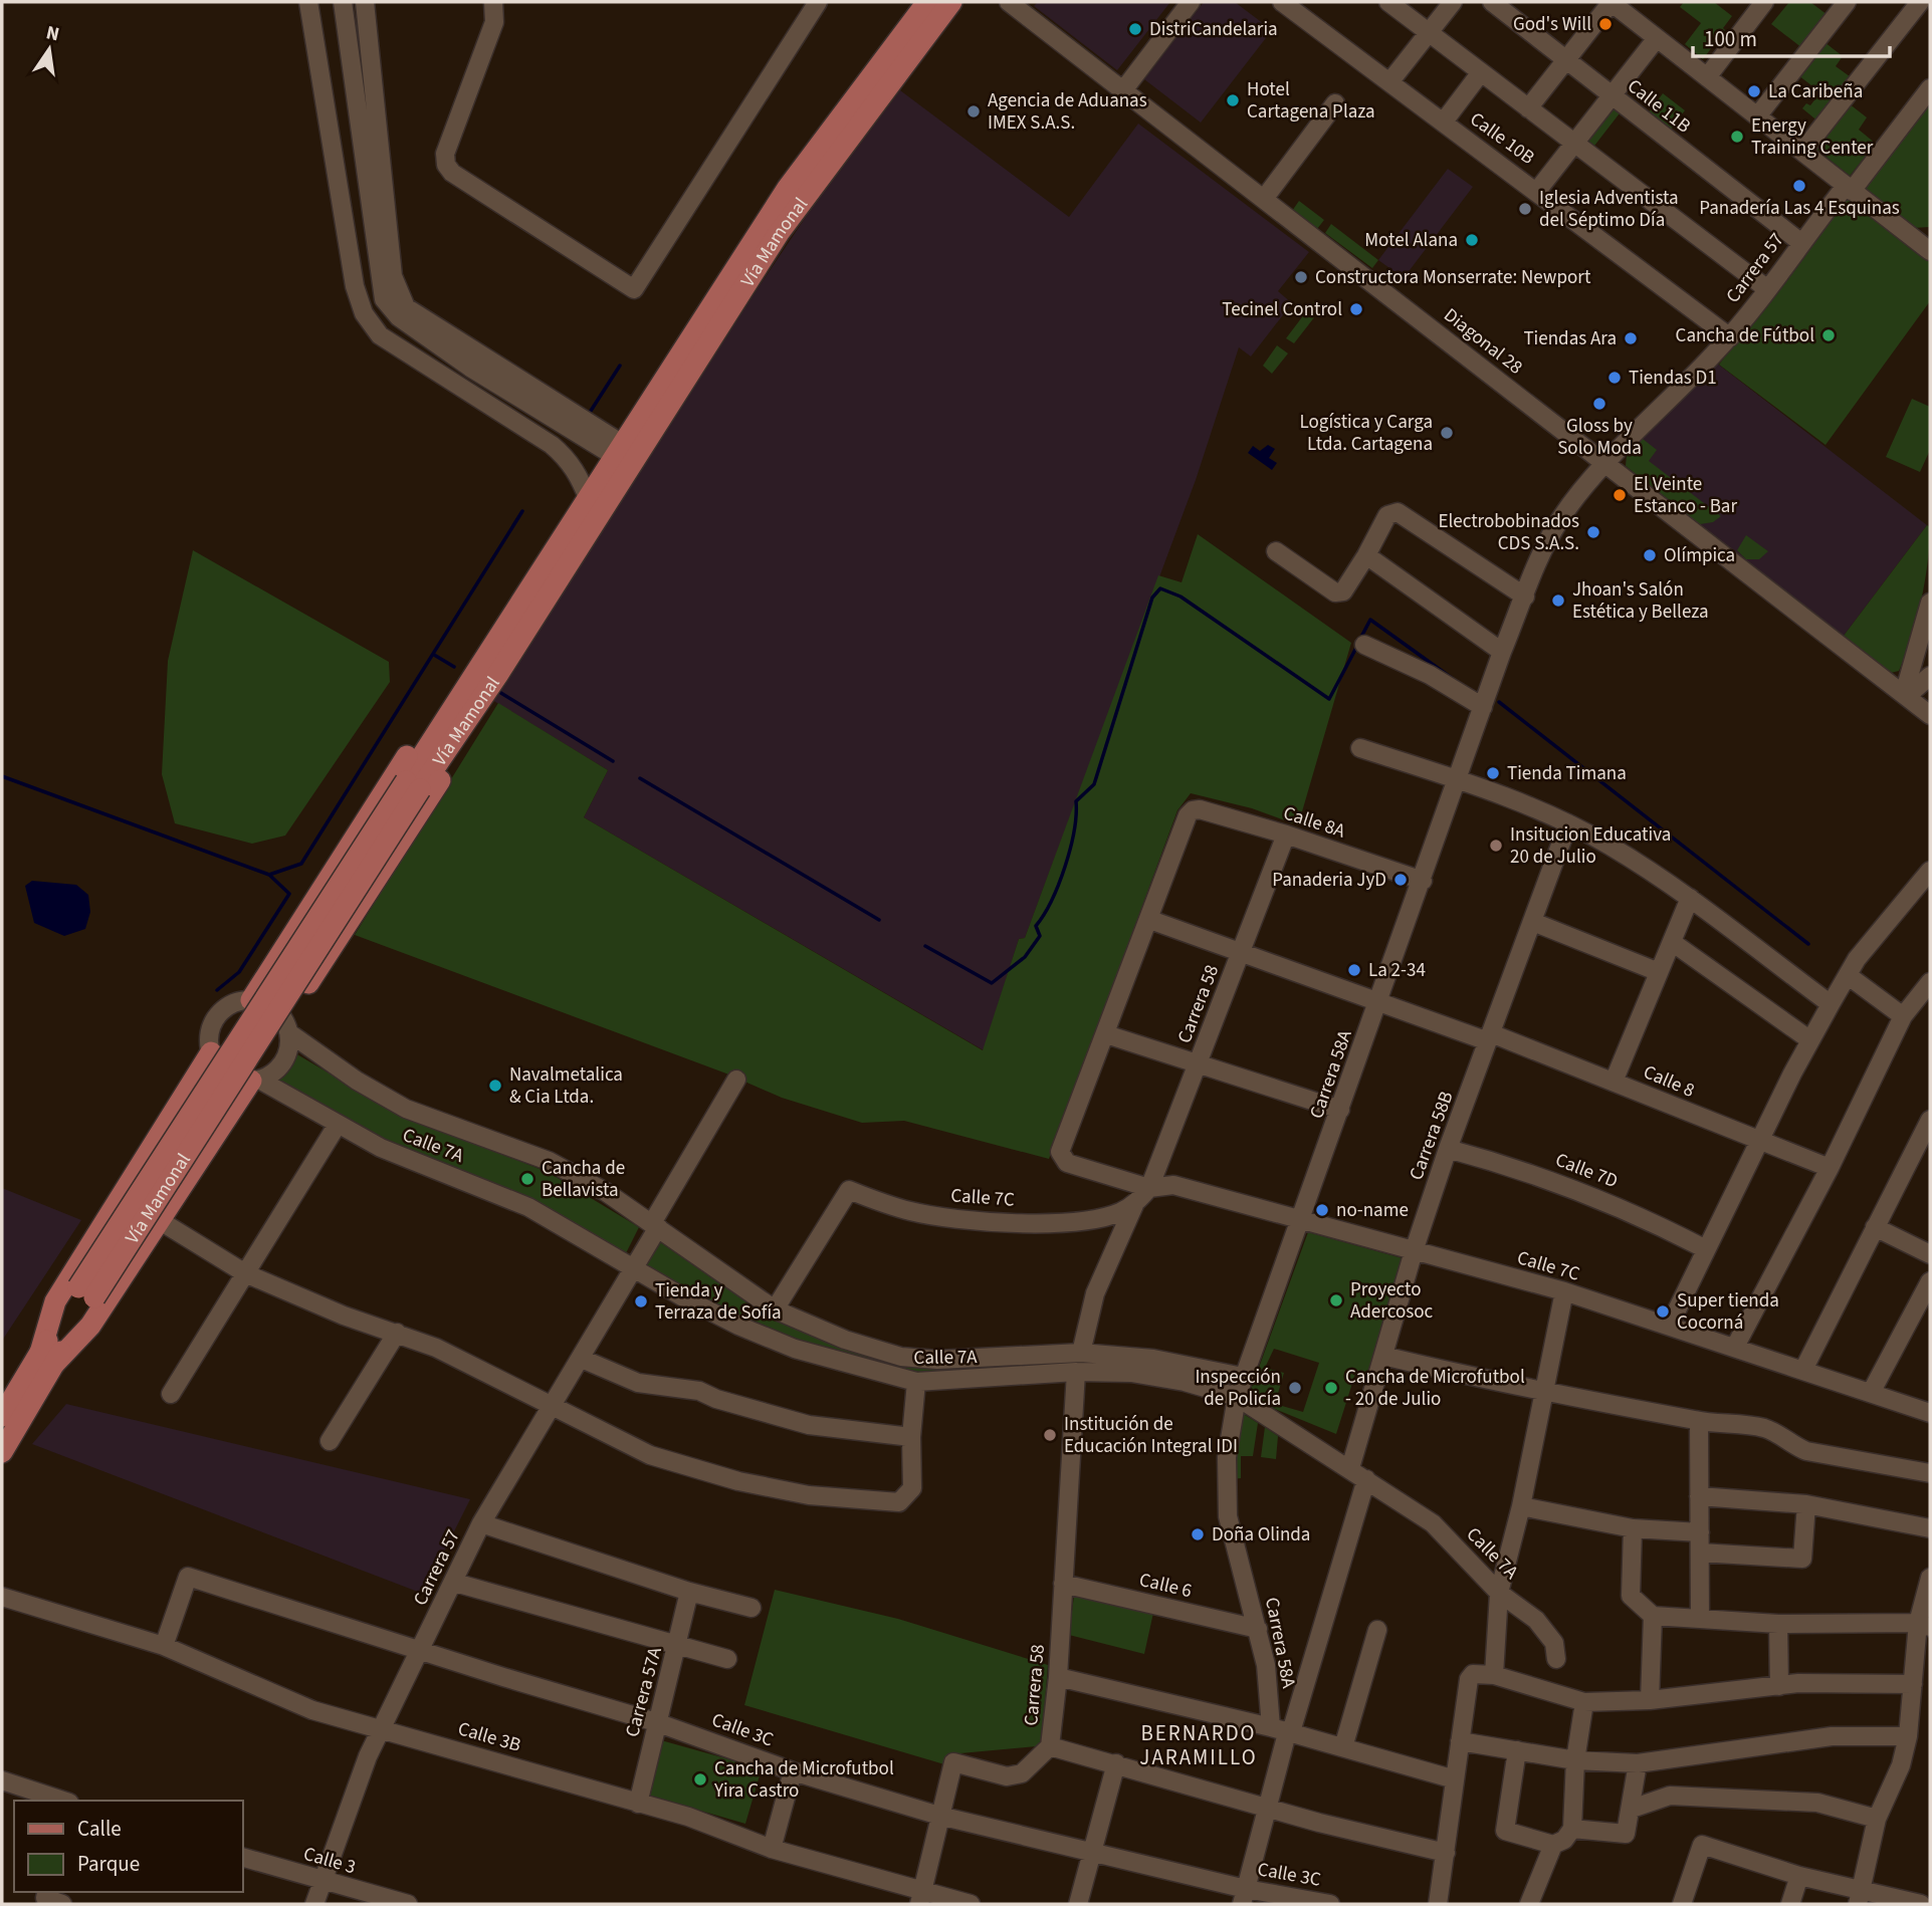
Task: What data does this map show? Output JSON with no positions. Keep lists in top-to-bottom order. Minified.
{"streets":{"main road":["Vía Mamonal"],"street":["Calle 11B","Calle 10B","Carrera 57","Diagonal 28","Calle 8A","Carrera 58","Carrera 58A","Calle 8","Carrera 58B","Calle 7A","Calle 7D","Calle 7C","Calle 6","Carrera 57A","Calle 3C","Calle 3B","Calle 3"]},"crossings":[["Calle 11B","Carrera 57"],["Calle 10B","Carrera 57"],["Carrera 57","Diagonal 28"],["Carrera 57","Carrera 58A"],["Carrera 57","Calle 7A"],["Carrera 57","Calle 3C"],["Carrera 57","Calle 3B"],["Carrera 57","Calle 3"],["Diagonal 28","Carrera 58A"],["Calle 8A","Carrera 58"],["Calle 8A","Carrera 58A"],["Calle 8A","Calle 8"],["Carrera 58","Calle 8"],["Carrera 58","Calle 7A"],["Carrera 58","Calle 7C"],["Carrera 58","Calle 6"],["Carrera 58","Calle 3C"],["Carrera 58","Calle 3B"],["Carrera 58A","Calle 8"],["Carrera 58A","Calle 7A"],["Carrera 58A","Calle 7C"],["Carrera 58A","Calle 6"],["Carrera 58A","Calle 3C"],["Calle 8","Carrera 58B"],["Carrera 58B","Calle 7A"],["Carrera 58B","Calle 7D"],["Carrera 58B","Calle 7C"],["Calle 7A","Calle 7C"],["Carrera 57A","Calle 3C"],["Carrera 57A","Calle 3B"],["Calle 3C","Calle 3B"]],"districts":["BERNARDO JARAMILLO"],"places":["God's Will","DistriCandelaria","La Caribeña","Hotel Cartagena Plaza","Agencia de Aduanas IMEX S.A.S.","Energy Training Center","Panadería Las 4 Esquinas","Iglesia Adventista del Séptimo Día","Motel Alana","Constructora Monserrate: Newport","Tecinel Control","Cancha de Fútbol","Tiendas Ara","Tiendas D1","Gloss by Solo Moda","Logística y Carga Ltda. Cartagena","El Veinte Estanco - Bar","Electrobobinados CDS S.A.S.","Olímpica","Jhoan's Salón Estética y Belleza","Tienda Timana","Insitucion Educativa 20 de Julio","Panaderia JyD","La 2-34","Navalmetalica & Cia Ltda.","Cancha de Bellavista","no-name","Proyecto Adercosoc","Tienda y Terraza de Sofía","Super tienda Cocorná","Inspección de Policía","Cancha de Microfutbol - 20 de Julio","Institución de Educación Integral IDI","Doña Olinda","Cancha de Microfutbol Yira Castro"],"legend":["Calle","Parque"],"scale_bar":"100 m","north":"top"}
